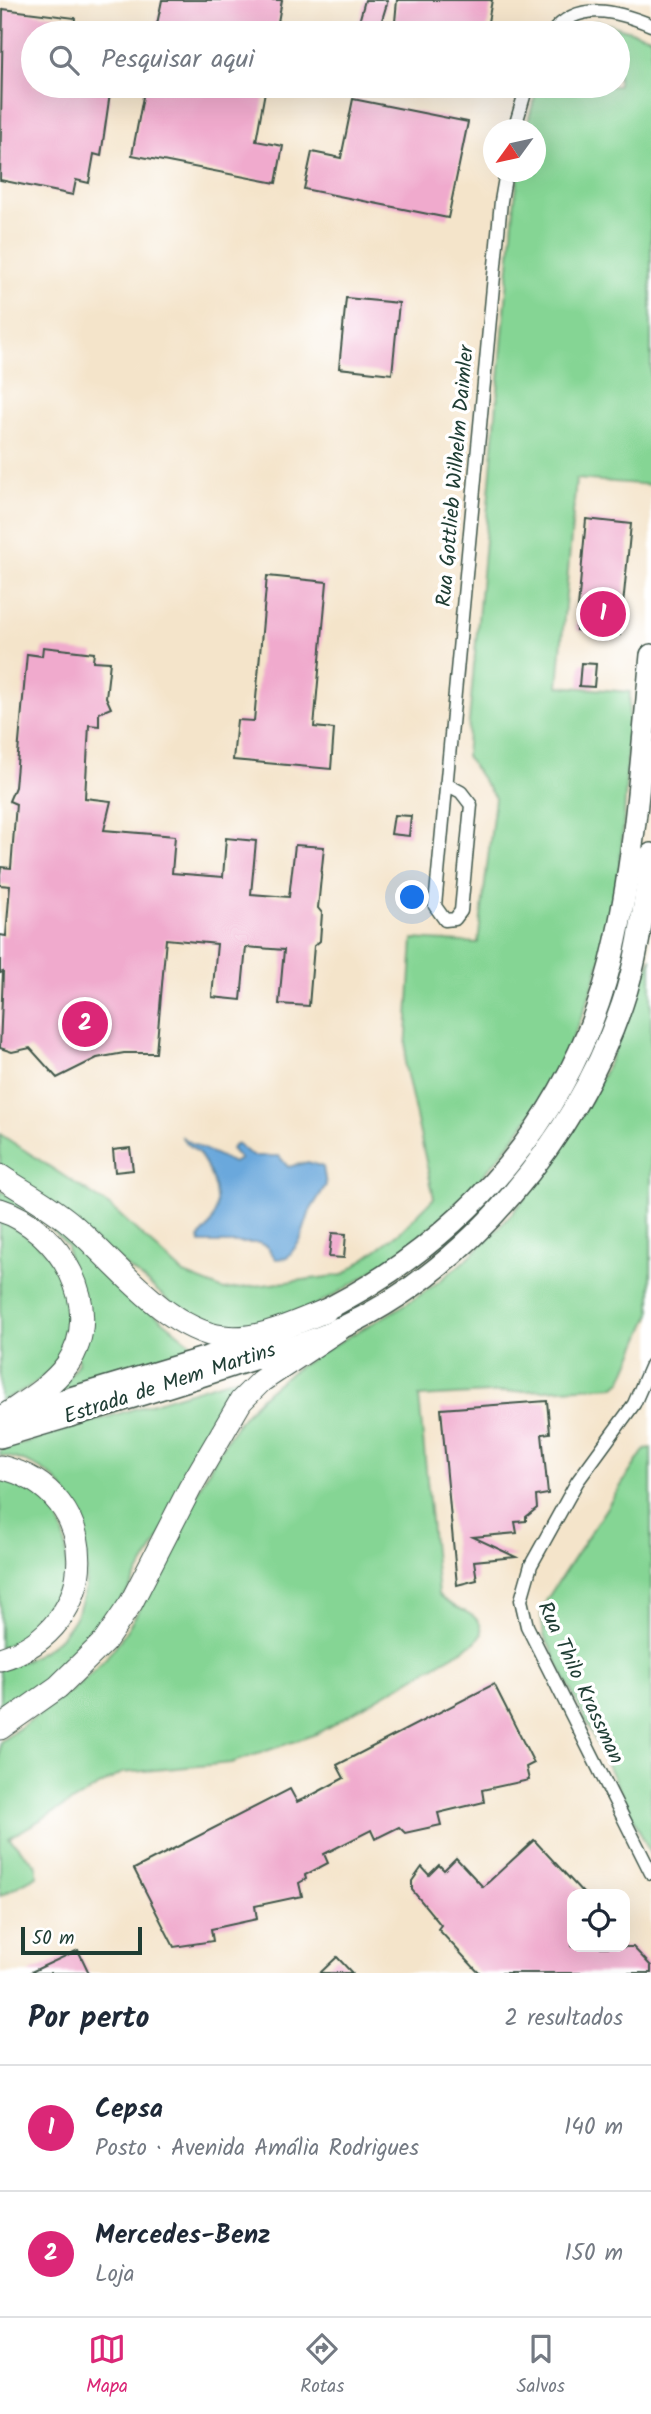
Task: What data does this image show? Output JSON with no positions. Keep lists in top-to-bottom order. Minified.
{"streets":{"main road":["Estrada de Mem Martins"],"street":["Rua Gottlieb Wilhelm Daimler","Rua Thilo Krassman"]},"scale_bar":"50 m","north":"bottom left","page":{"search":"Pesquisar aqui","pins":["1","2"],"scale":"50 m","heading":["Por perto","2 resultados"],"list":[{"mark":"1","name":"Cepsa","note":"Posto · Avenida Amália Rodrigues","value":"140 m"},{"mark":"2","name":"Mercedes-Benz","note":"Loja","value":"150 m"}],"nav":["Mapa","Rotas","Salvos"]}}
